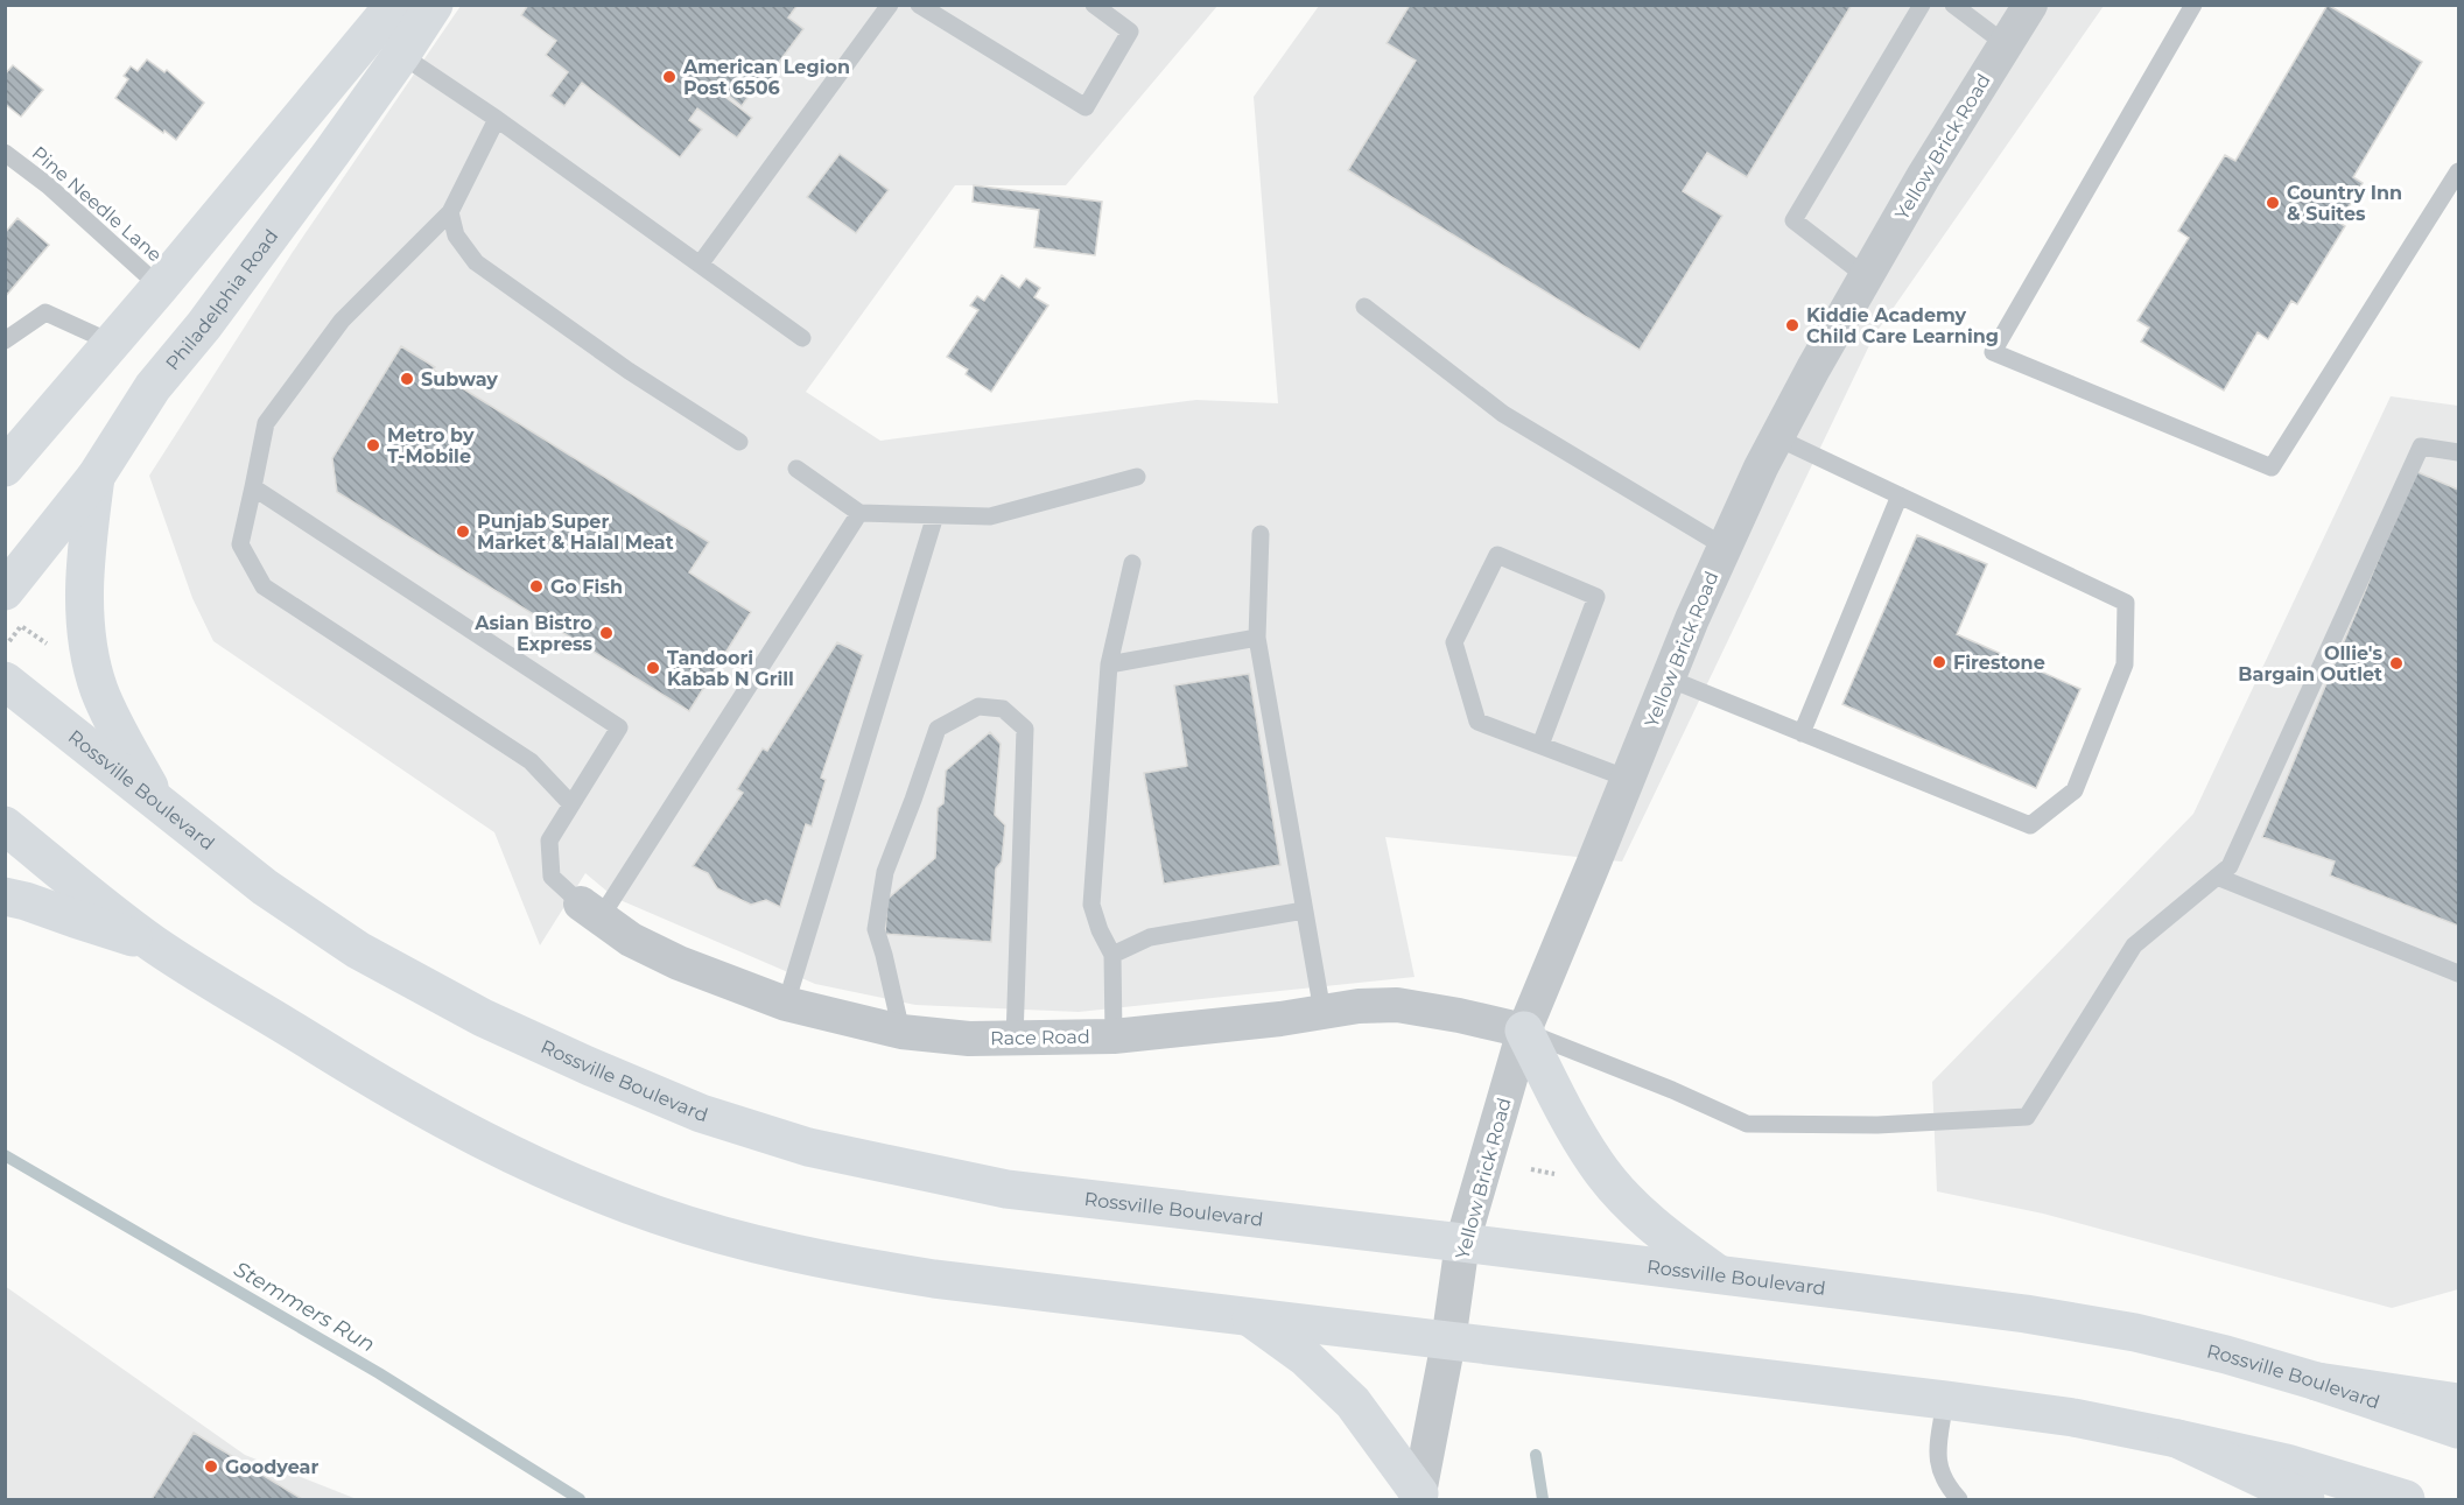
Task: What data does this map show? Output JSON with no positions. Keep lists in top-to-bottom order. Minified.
{"streets":{"main road":["Philadelphia Road","Rossville Boulevard"],"street":["Yellow Brick Road","Race Road"],"lane":["Pine Needle Lane"]},"crossings":[["Yellow Brick Road","Rossville Boulevard"],["Yellow Brick Road","Race Road"]],"water":["Stemmers Run"],"places":["American Legion Post 6506","Country Inn & Suites","Kiddie Academy Child Care Learning","Subway","Metro by T-Mobile","Punjab Super Market & Halal Meat","Go Fish","Asian Bistro Express","Firestone","Ollie's Bargain Outlet","Tandoori Kabab N Grill","Goodyear"]}
